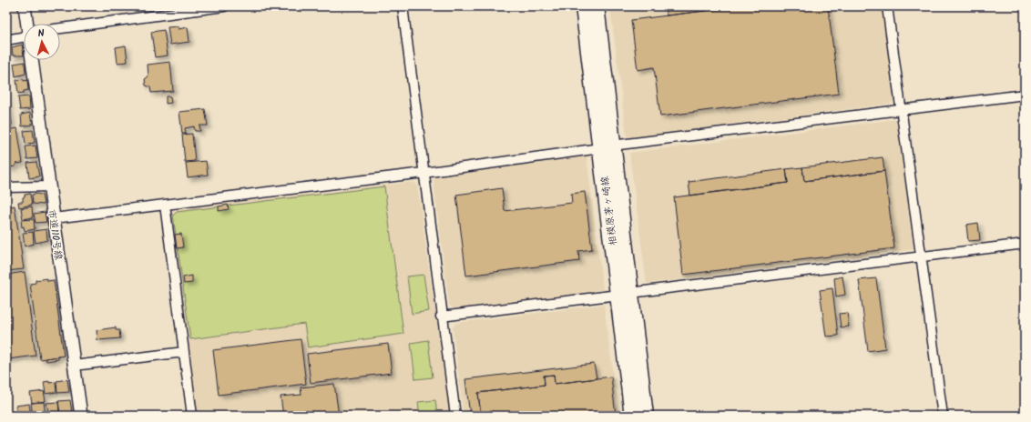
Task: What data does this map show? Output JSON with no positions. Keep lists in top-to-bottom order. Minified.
{"streets":{"main road":["相模原茅ヶ崎線"],"street":["市道110号線"]},"north":"top"}
